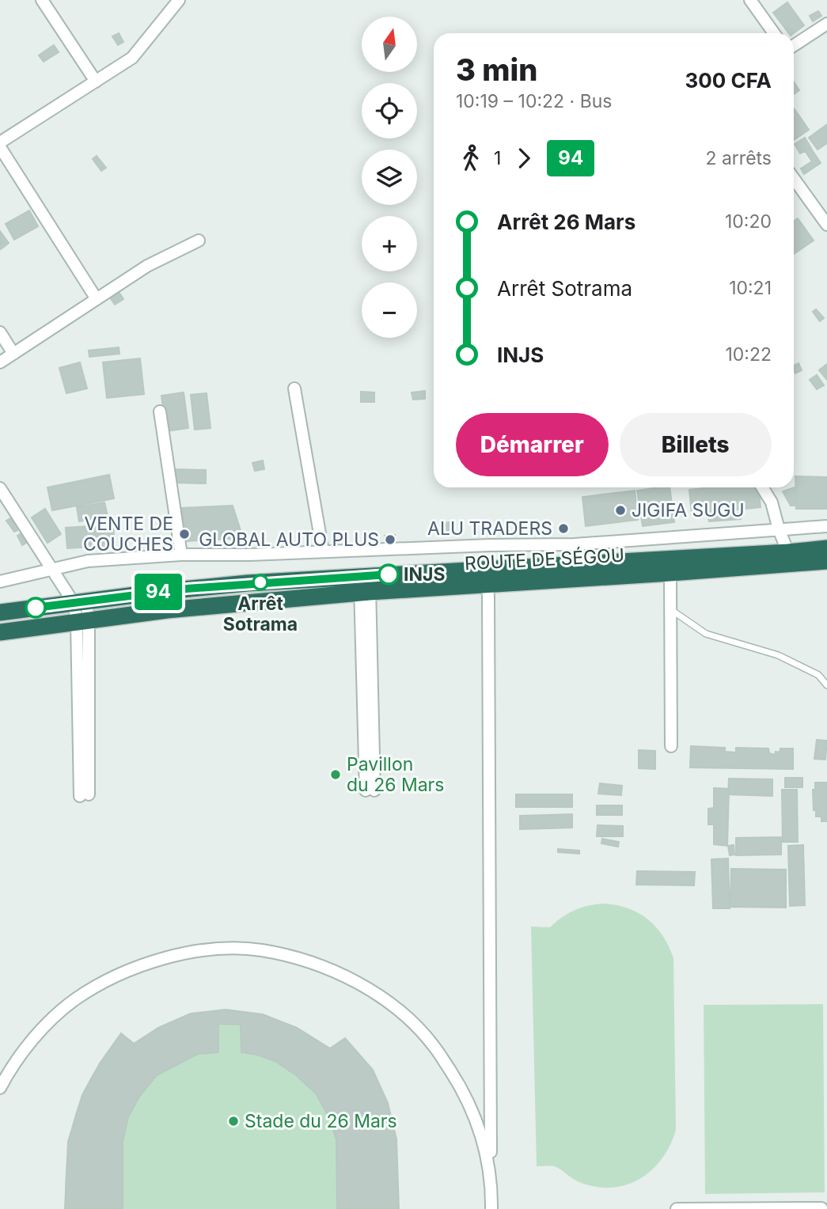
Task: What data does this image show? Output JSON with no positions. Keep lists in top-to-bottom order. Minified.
{"streets":{"highway":["ROUTE DE SÉGOU"]},"places":["JIGIFA SUGU","ALU TRADERS","VENTE DE COUCHES","GLOBAL AUTO PLUS","INJS","Arrêt Sotrama","Pavillon du 26 Mars","Stade du 26 Mars"],"lines":["bus line 94"],"north":"top","page":{"on_map":"94","map_buttons":["+","−"],"heading":["3 min","10:19 – 10:22 · Bus","300 CFA"],"legs":["1","94","2 arrêts"],"list":[{"name":"Arrêt 26 Mars","value":"10:20"},{"name":"Arrêt Sotrama","value":"10:21"},{"name":"INJS","value":"10:22"}],"buttons":["Démarrer","Billets"]}}
